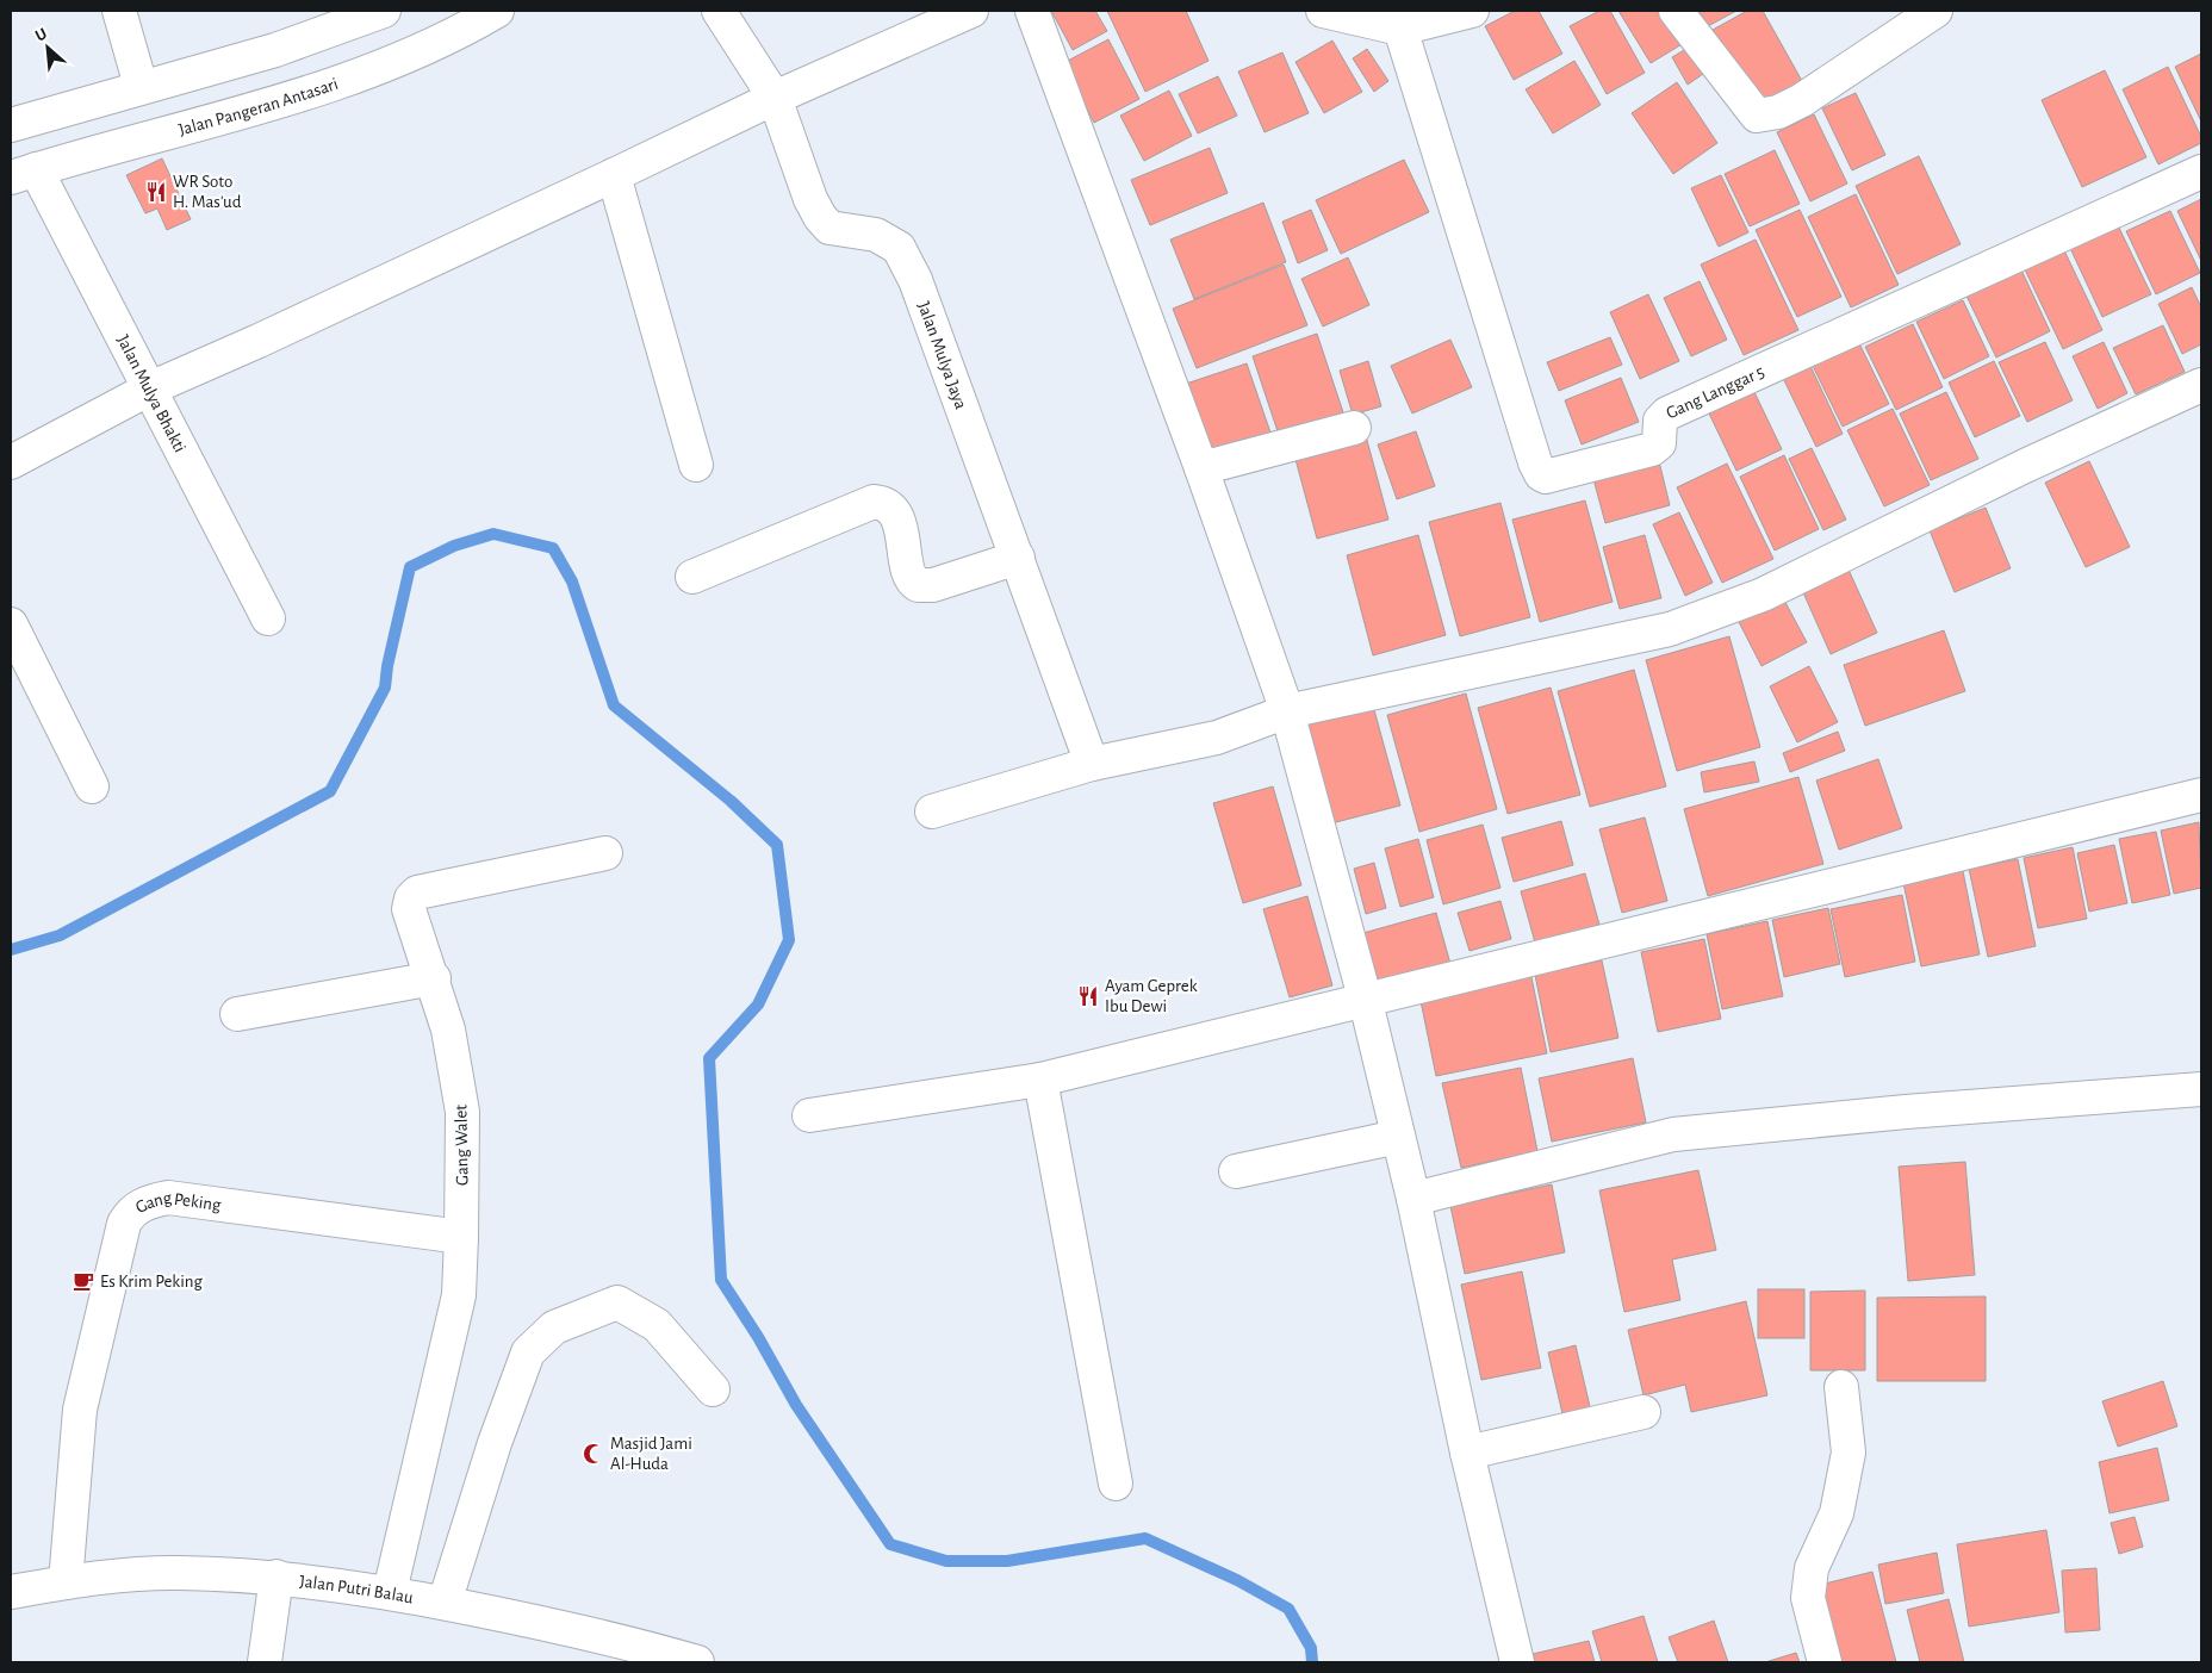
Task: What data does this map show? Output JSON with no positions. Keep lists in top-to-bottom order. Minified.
{"streets":{"street":["Jalan Pangeran Antasari","Jalan Mulya Jaya","Jalan Mulya Bhakti","Gang Langgar 5","Gang Walet","Gang Peking","Jalan Putri Balau"]},"crossings":[["Jalan Pangeran Antasari","Jalan Mulya Bhakti"],["Gang Walet","Gang Peking"],["Gang Walet","Jalan Putri Balau"],["Gang Peking","Jalan Putri Balau"]],"places":{"restaurant":["WR Soto H. Mas'ud","Ayam Geprek Ibu Dewi"],"cafe":["Es Krim Peking"],"mosque":["Masjid Jami Al-Huda"]},"north":"top left"}
